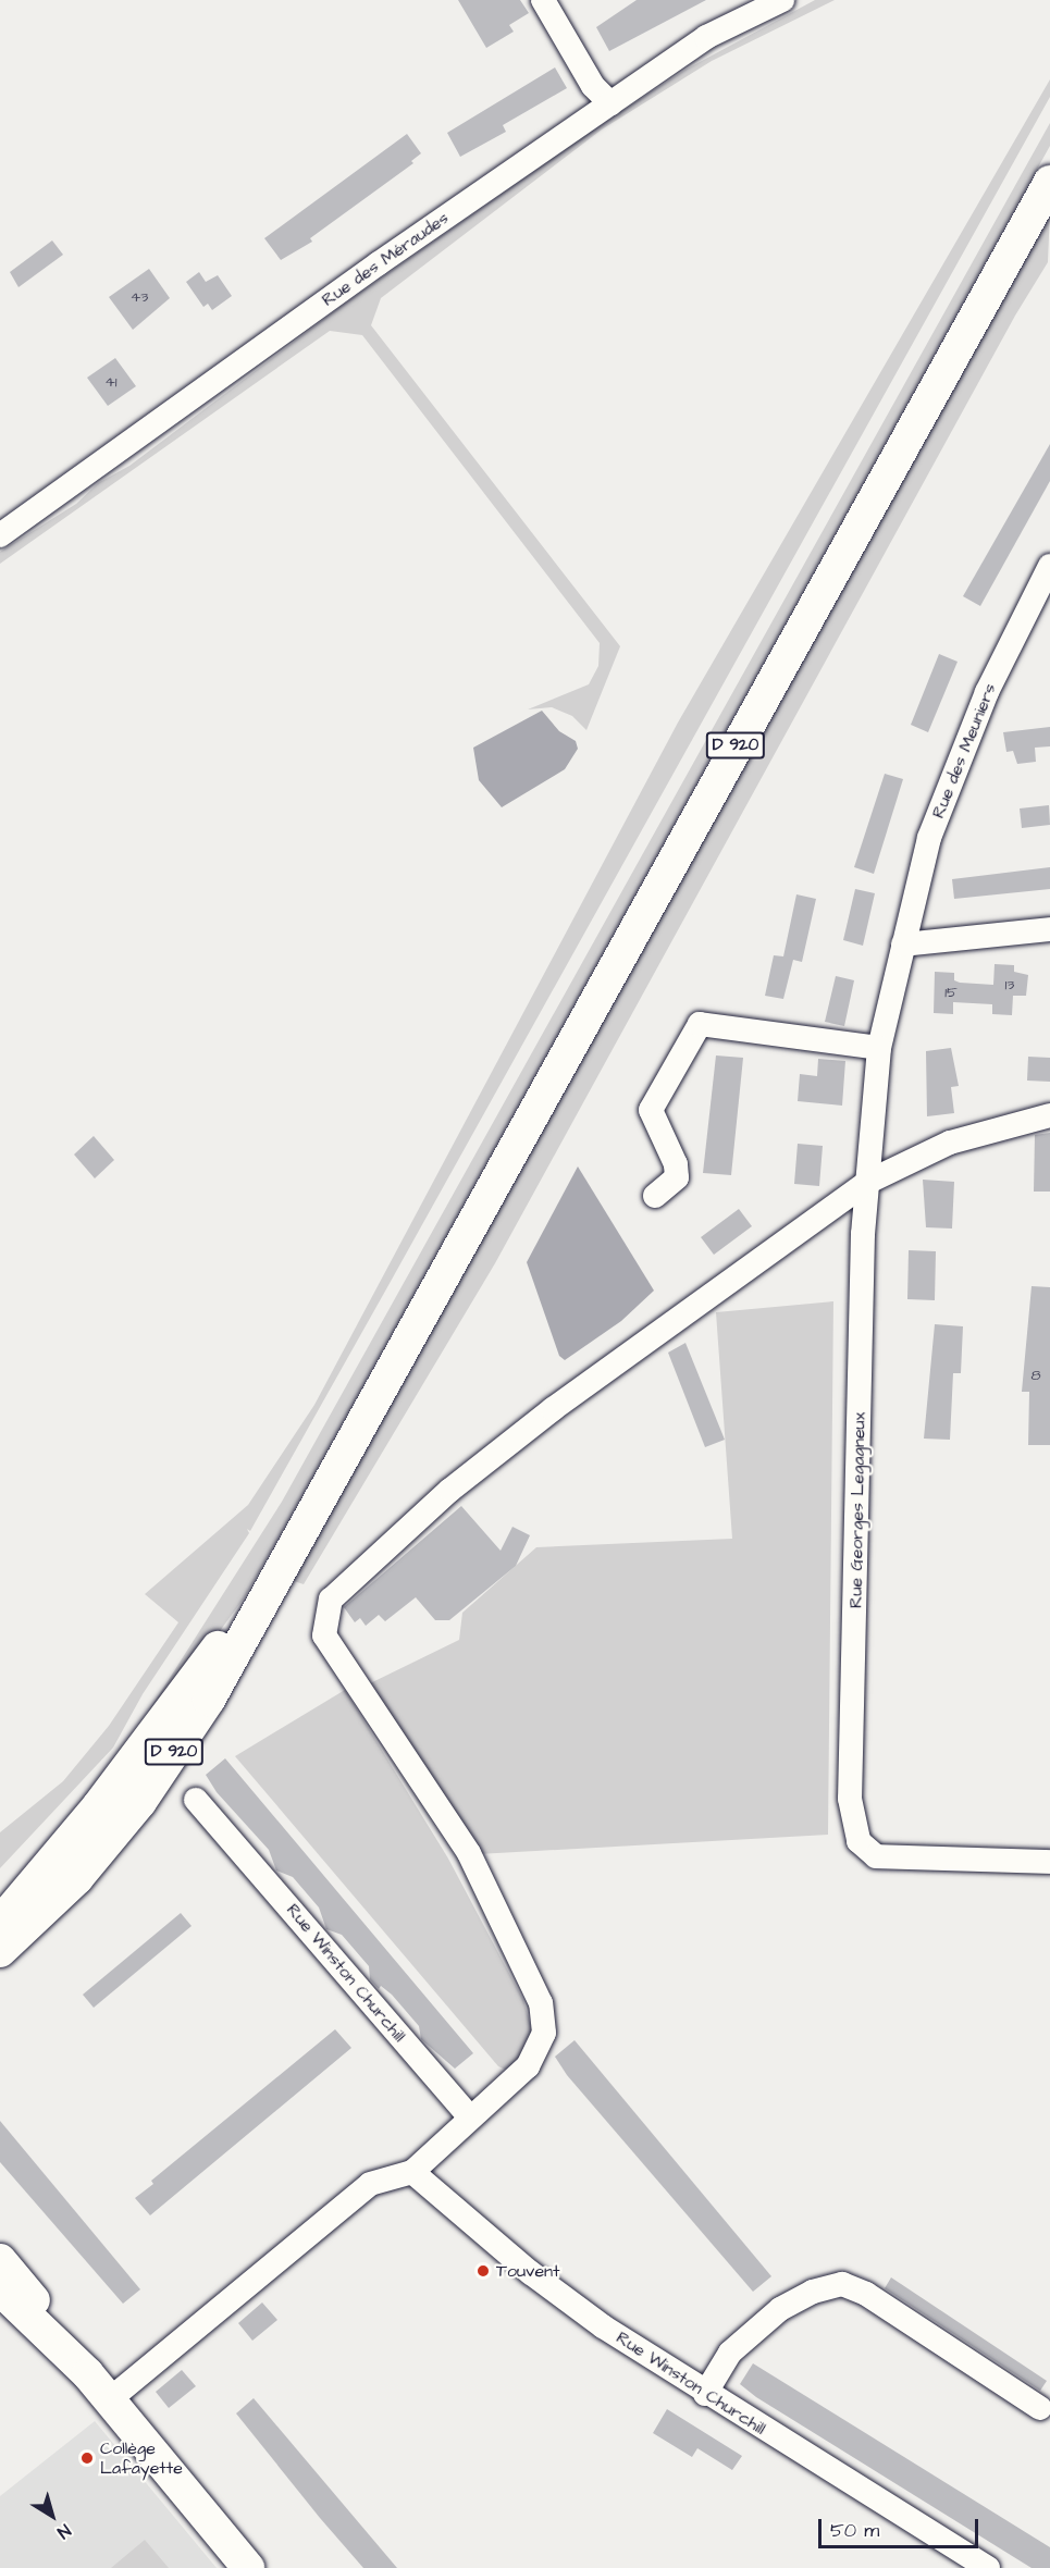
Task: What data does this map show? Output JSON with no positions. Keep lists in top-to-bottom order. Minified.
{"streets":{"main road":["D 920"],"street":["Rue des Méraudes","Rue des Meuniers","Rue Georges Legagneux","Rue Winston Churchill"]},"crossings":[["Rue des Meuniers","Rue Georges Legagneux"]],"places":["Touvent","Collège Lafayette"],"house_numbers":["43","41","13","15","8"],"scale_bar":"50 m","north":"bottom right"}
